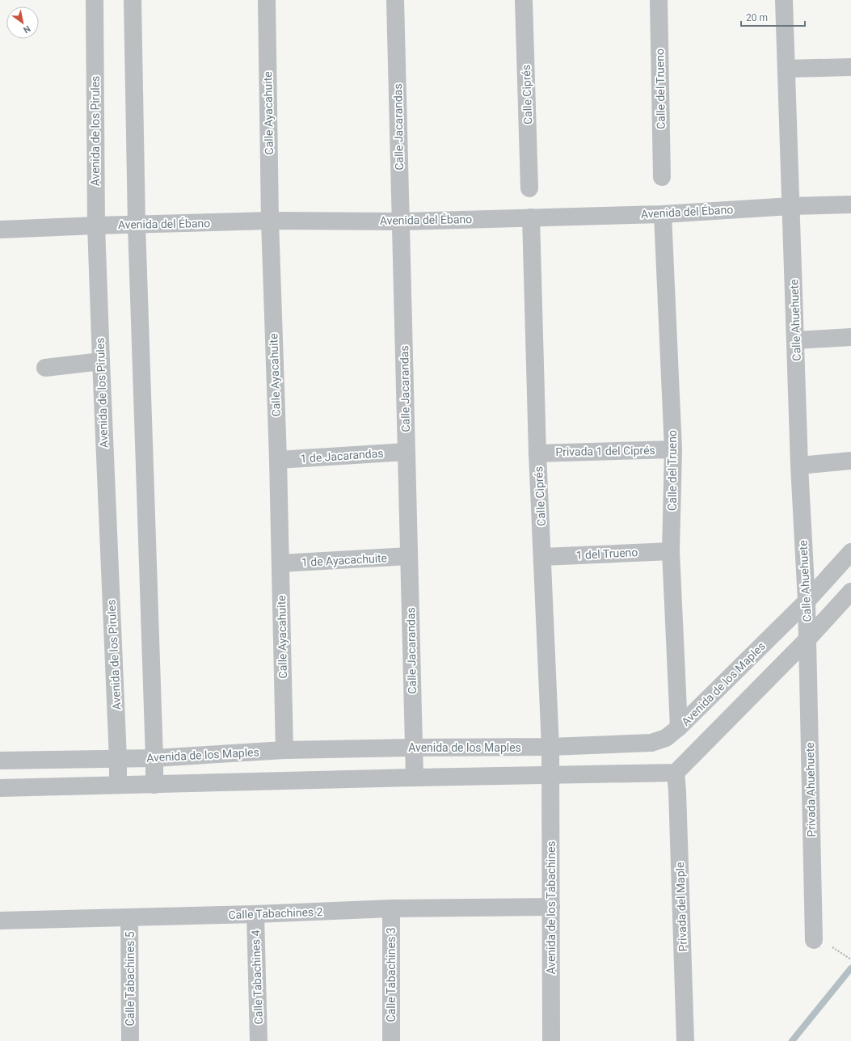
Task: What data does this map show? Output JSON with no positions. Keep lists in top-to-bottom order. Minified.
{"streets":{"street":["Calle del Trueno","Calle Ciprés","Calle Ayacahuite","Calle Jacarandas","Avenida de los Pirules","Avenida del Ébano","Calle Ahuehuete","Privada 1 del Ciprés","1 de Jacarandas","1 del Trueno","1 de Ayacachuite","Avenida de los Maples","Privada Ahuehuete","Privada del Maple","Avenida de los Tabachines","Calle Tabachines 2","Calle Tabachines 3","Calle Tabachines 4","Calle Tabachines 5"]},"crossings":[["Calle del Trueno","Avenida del Ébano"],["Calle del Trueno","Privada 1 del Ciprés"],["Calle del Trueno","1 del Trueno"],["Calle del Trueno","Avenida de los Maples"],["Calle Ciprés","Avenida del Ébano"],["Calle Ciprés","Privada 1 del Ciprés"],["Calle Ciprés","1 del Trueno"],["Calle Ciprés","Avenida de los Maples"],["Calle Ciprés","Avenida de los Tabachines"],["Calle Ayacahuite","Avenida del Ébano"],["Calle Ayacahuite","1 de Jacarandas"],["Calle Ayacahuite","1 de Ayacachuite"],["Calle Ayacahuite","Avenida de los Maples"],["Calle Jacarandas","Avenida del Ébano"],["Calle Jacarandas","1 de Jacarandas"],["Calle Jacarandas","1 de Ayacachuite"],["Calle Jacarandas","Avenida de los Maples"],["Avenida de los Pirules","Avenida del Ébano"],["Avenida de los Pirules","Avenida de los Maples"],["Avenida del Ébano","Calle Ahuehuete"],["Calle Ahuehuete","Avenida de los Maples"],["Calle Ahuehuete","Privada Ahuehuete"],["Avenida de los Tabachines","Calle Tabachines 2"],["Calle Tabachines 2","Calle Tabachines 3"],["Calle Tabachines 2","Calle Tabachines 4"],["Calle Tabachines 2","Calle Tabachines 5"]],"scale_bar":"20 m","north":"bottom right"}
